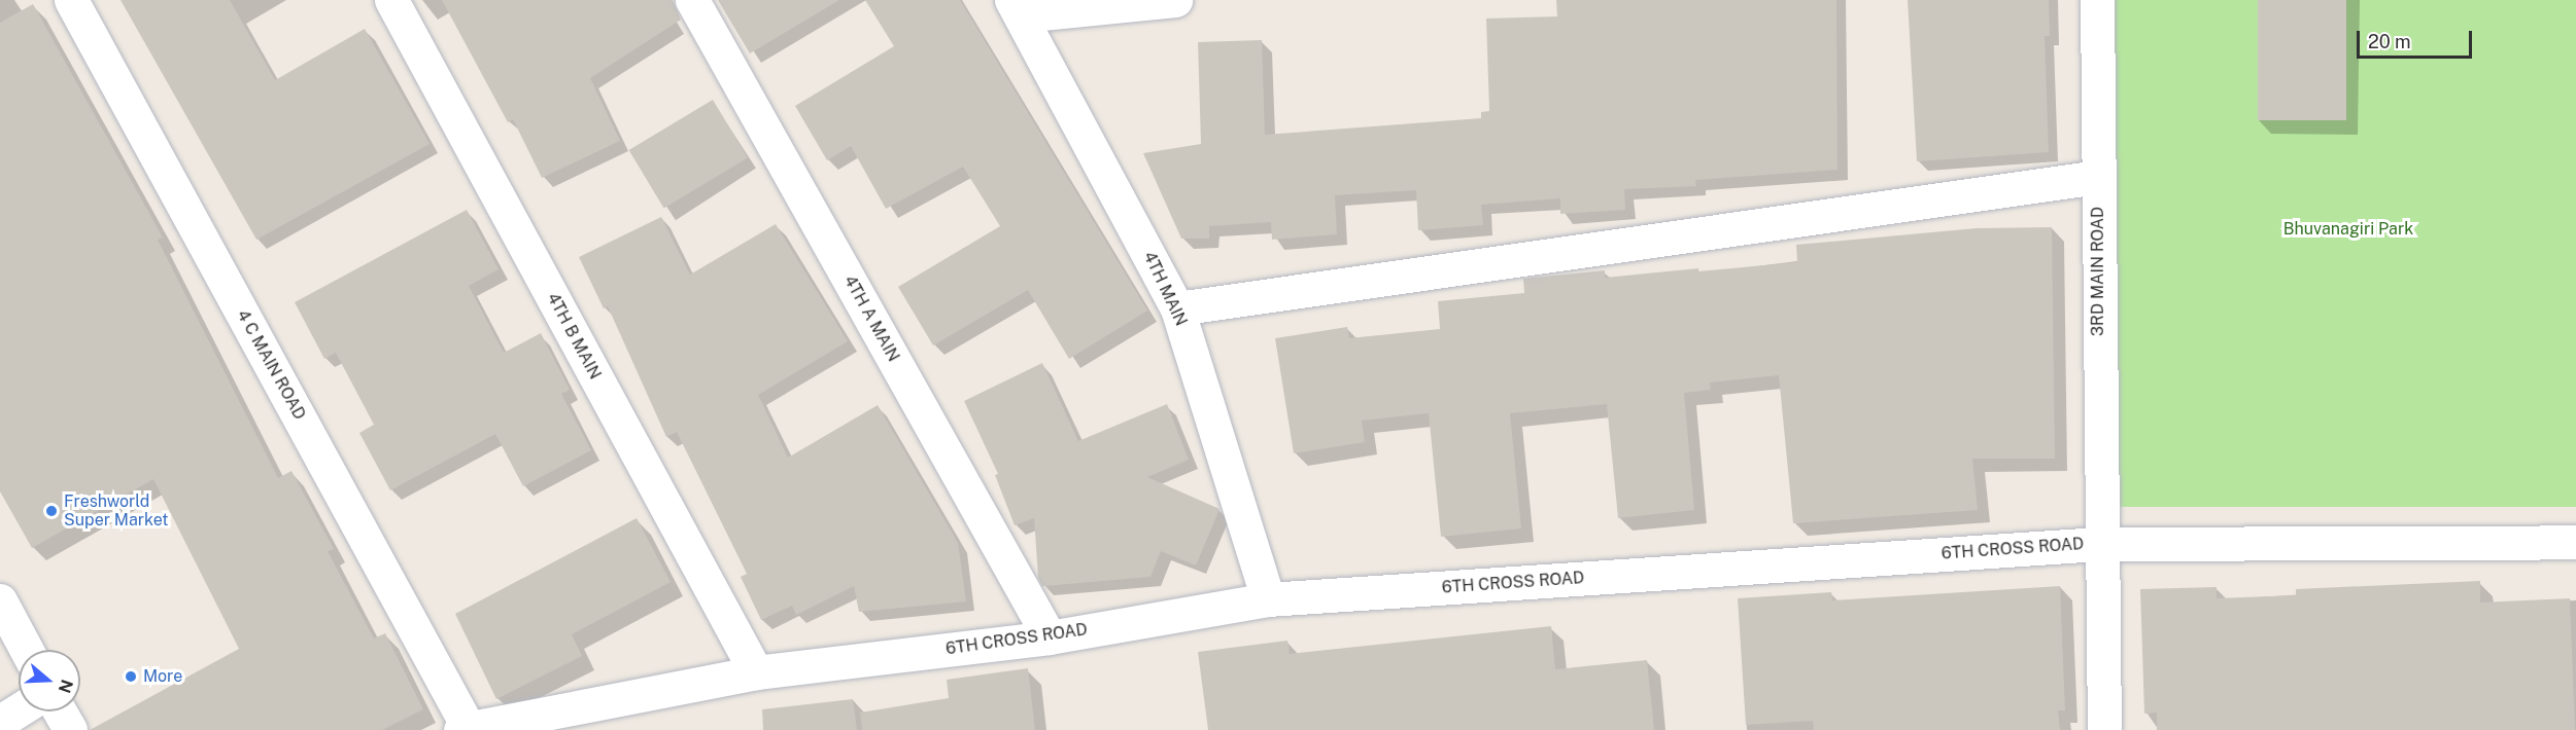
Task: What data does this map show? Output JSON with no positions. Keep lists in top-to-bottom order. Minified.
{"streets":{"street":["3RD MAIN ROAD","4TH MAIN","4TH A MAIN","4TH B MAIN","4 C MAIN ROAD","6TH CROSS ROAD"]},"crossings":[["3RD MAIN ROAD","6TH CROSS ROAD"],["4TH MAIN","6TH CROSS ROAD"],["4TH A MAIN","6TH CROSS ROAD"],["4TH B MAIN","6TH CROSS ROAD"],["4 C MAIN ROAD","6TH CROSS ROAD"]],"parks":["Bhuvanagiri Park"],"places":["Freshworld Super Market","More"],"scale_bar":"20 m","north":"right"}
